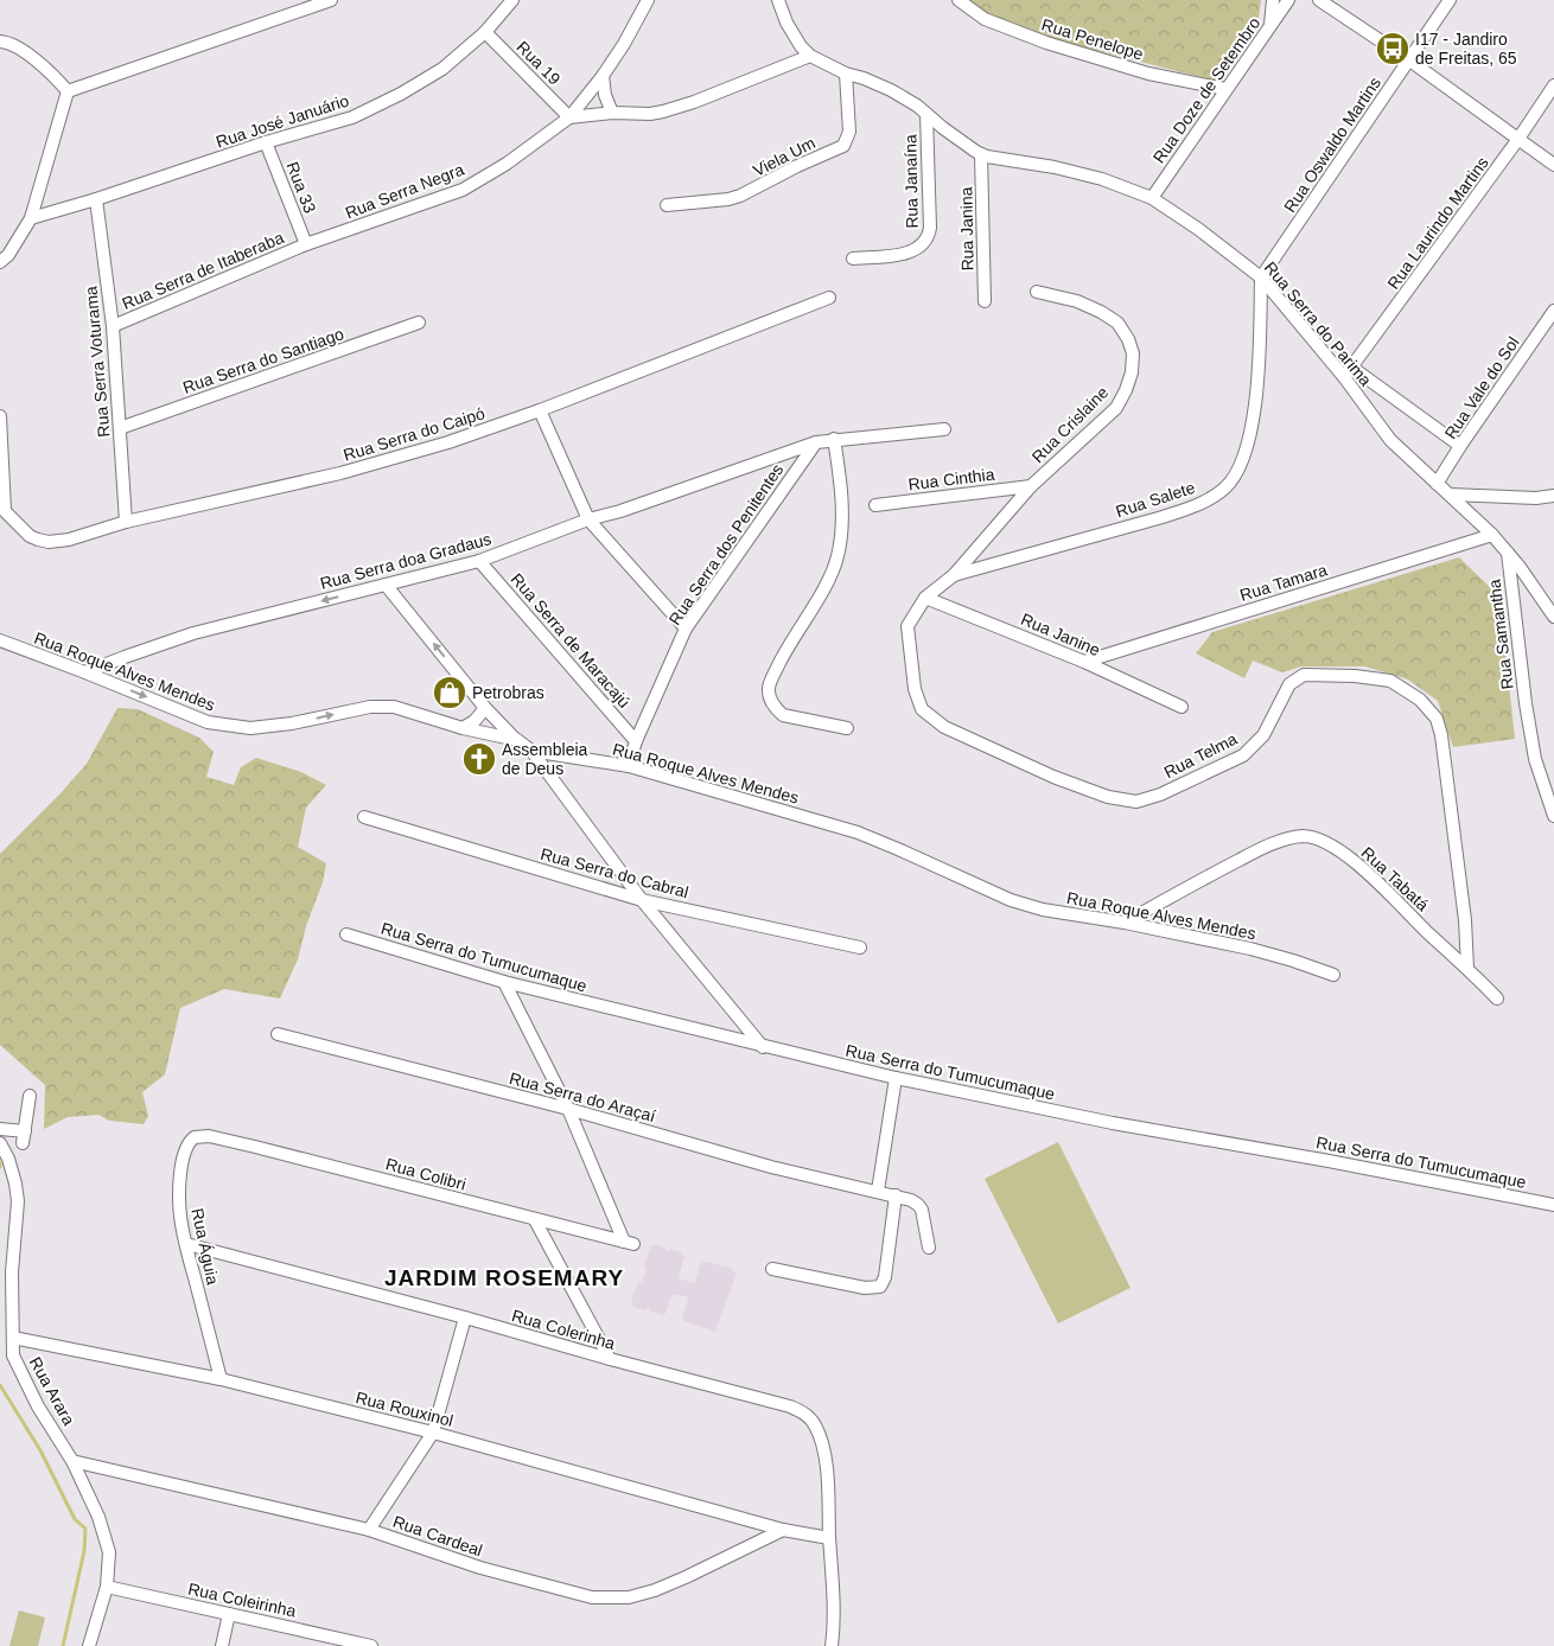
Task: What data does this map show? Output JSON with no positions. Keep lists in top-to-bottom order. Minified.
{"streets":{"street":["Rua Penelope","Rua 19","Rua Doze de Setembro","Rua José Januário","Rua Oswaldo Martins","Viela Um","Rua Janaína","Rua 33","Rua Serra Negra","Rua Laurindo Martins","Rua Janina","Rua Serra de Itaberaba","Rua Serra do Parima","Rua Serra do Santiago","Rua Serra Voturama","Rua Vale do Sol","Rua Crislaine","Rua Serra do Caipó","Rua Cinthia","Rua Salete","Rua Serra dos Penitentes","Rua Serra doa Gradaus","Rua Tamara","Rua Janine","Rua Samantha","Rua Serra de Maracajú","Rua Roque Alves Mendes","Rua Telma","Rua Serra do Cabral","Rua Tabatá","Rua Serra do Tumucumaque","Rua Serra do Araçaí","Rua Colibri","Rua Águia","Rua Colerinha","Rua Arara","Rua Rouxinol","Rua Cardeal","Rua Coleirinha"]},"crossings":[["Rua Penelope","Rua Doze de Setembro"],["Rua 19","Rua José Januário"],["Rua 19","Rua Serra Negra"],["Rua Doze de Setembro","Rua Serra do Parima"],["Rua José Januário","Rua 33"],["Rua José Januário","Rua Serra Voturama"],["Rua Oswaldo Martins","Rua Serra do Parima"],["Rua Oswaldo Martins","Rua Salete"],["Viela Um","Rua Serra do Parima"],["Rua Janaína","Rua Serra do Parima"],["Rua 33","Rua Serra Negra"],["Rua 33","Rua Serra de Itaberaba"],["Rua Serra Negra","Rua Serra de Itaberaba"],["Rua Laurindo Martins","Rua Serra do Parima"],["Rua Janina","Rua Serra do Parima"],["Rua Serra de Itaberaba","Rua Serra Voturama"],["Rua Serra do Parima","Rua Vale do Sol"],["Rua Serra do Parima","Rua Salete"],["Rua Serra do Parima","Rua Tamara"],["Rua Serra do Parima","Rua Samantha"],["Rua Serra do Santiago","Rua Serra Voturama"],["Rua Serra Voturama","Rua Serra do Caipó"],["Rua Crislaine","Rua Cinthia"],["Rua Crislaine","Rua Salete"],["Rua Crislaine","Rua Telma"],["Rua Salete","Rua Telma"],["Rua Serra dos Penitentes","Rua Serra doa Gradaus"],["Rua Serra dos Penitentes","Rua Serra de Maracajú"],["Rua Serra dos Penitentes","Rua Roque Alves Mendes"],["Rua Serra doa Gradaus","Rua Serra de Maracajú"],["Rua Serra doa Gradaus","Rua Roque Alves Mendes"],["Rua Tamara","Rua Janine"],["Rua Janine","Rua Telma"],["Rua Roque Alves Mendes","Rua Tabatá"],["Rua Telma","Rua Tabatá"],["Rua Serra do Araçaí","Rua Colibri"],["Rua Colibri","Rua Águia"],["Rua Águia","Rua Colerinha"],["Rua Águia","Rua Rouxinol"],["Rua Colerinha","Rua Rouxinol"],["Rua Arara","Rua Rouxinol"],["Rua Arara","Rua Cardeal"],["Rua Arara","Rua Coleirinha"],["Rua Rouxinol","Rua Cardeal"]],"districts":["JARDIM ROSEMARY"],"places":{"bus stop":["I17 - Jandiro de Freitas, 65"],"shop":["Petrobras"],"church":["Assembleia de Deus"]}}
